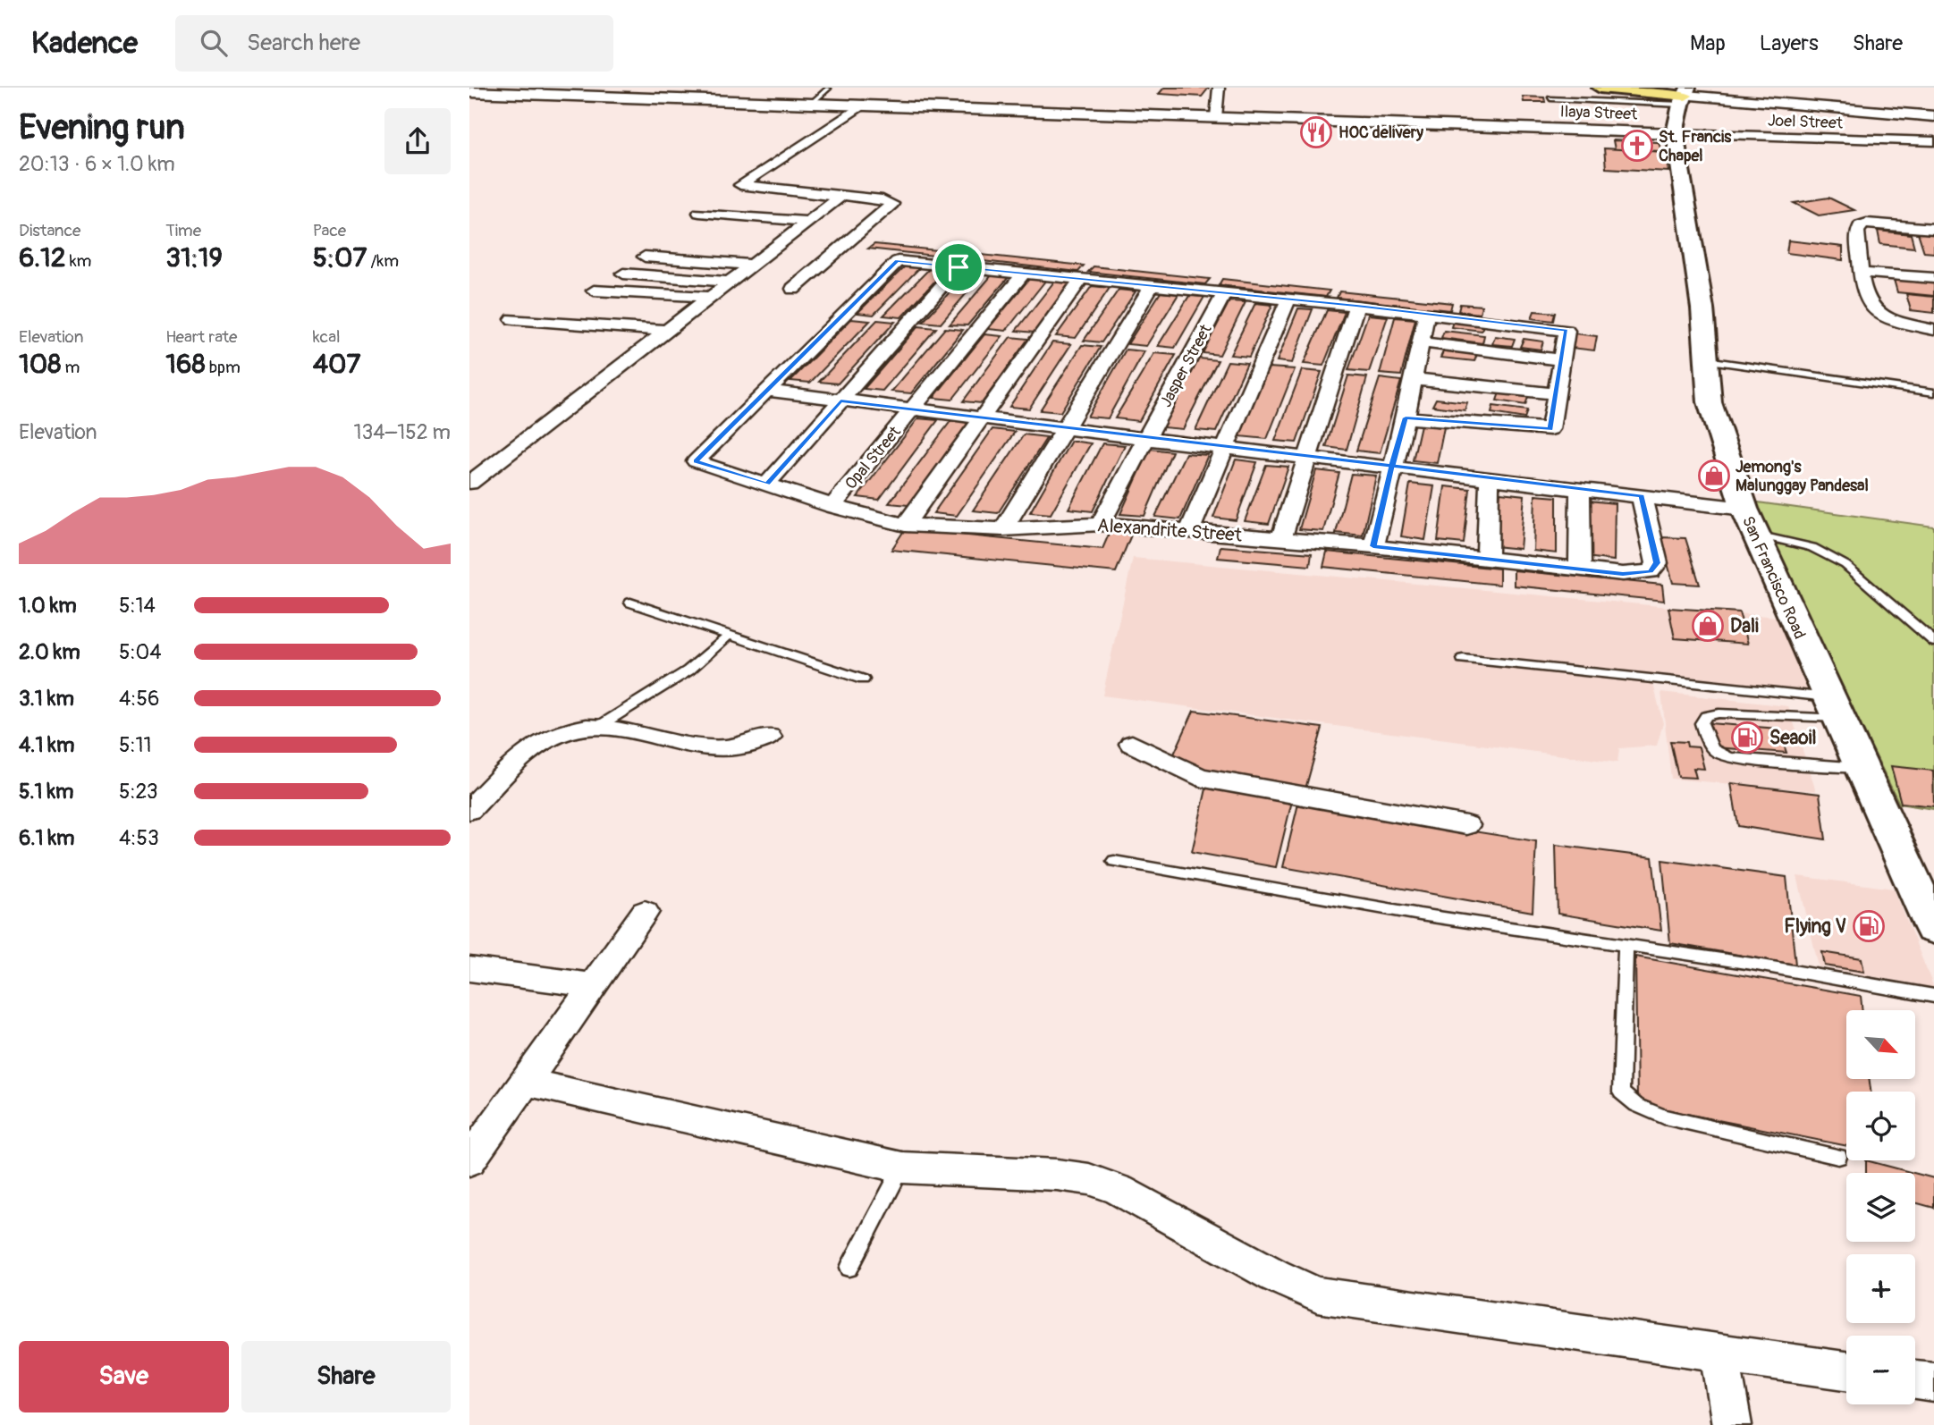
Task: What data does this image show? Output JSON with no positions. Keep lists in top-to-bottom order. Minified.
{"streets":{"main road":["San Francisco Road"],"street":["Ilaya Street","Joel Street","Jasper Street","Opal Street","Alexandrite Street"]},"crossings":[["Ilaya Street","Joel Street"],["Ilaya Street","San Francisco Road"],["Joel Street","San Francisco Road"],["Jasper Street","Alexandrite Street"],["Opal Street","Alexandrite Street"]],"places":{"restaurant":["HOC delivery"],"church":["St. Francis Chapel"],"shop":["Jemong's Malunggay Pandesal","Dali"],"fuel station":["Seaoil","Flying V"]},"north":"bottom right","page":{"header":"Kadence","search":"Search here","nav":["Map","Layers","Share"],"heading":["Evening run","20:13 · 6 × 1.0 km"],"stats":[["Distance","6.12 km"],["Time","31:19"],["Pace","5:07 /km"],["Elevation","108 m"],["Heart rate","168 bpm"],["kcal","407"]],"chart":["Elevation","134–152 m"],"list":[{"name":"1.0 km","note":"5:14"},{"name":"2.0 km","note":"5:04"},{"name":"3.1 km","note":"4:56"},{"name":"4.1 km","note":"5:11"},{"name":"5.1 km","note":"5:23"},{"name":"6.1 km","note":"4:53"}],"map_buttons":["+","−"],"buttons":["Save","Share"]}}
